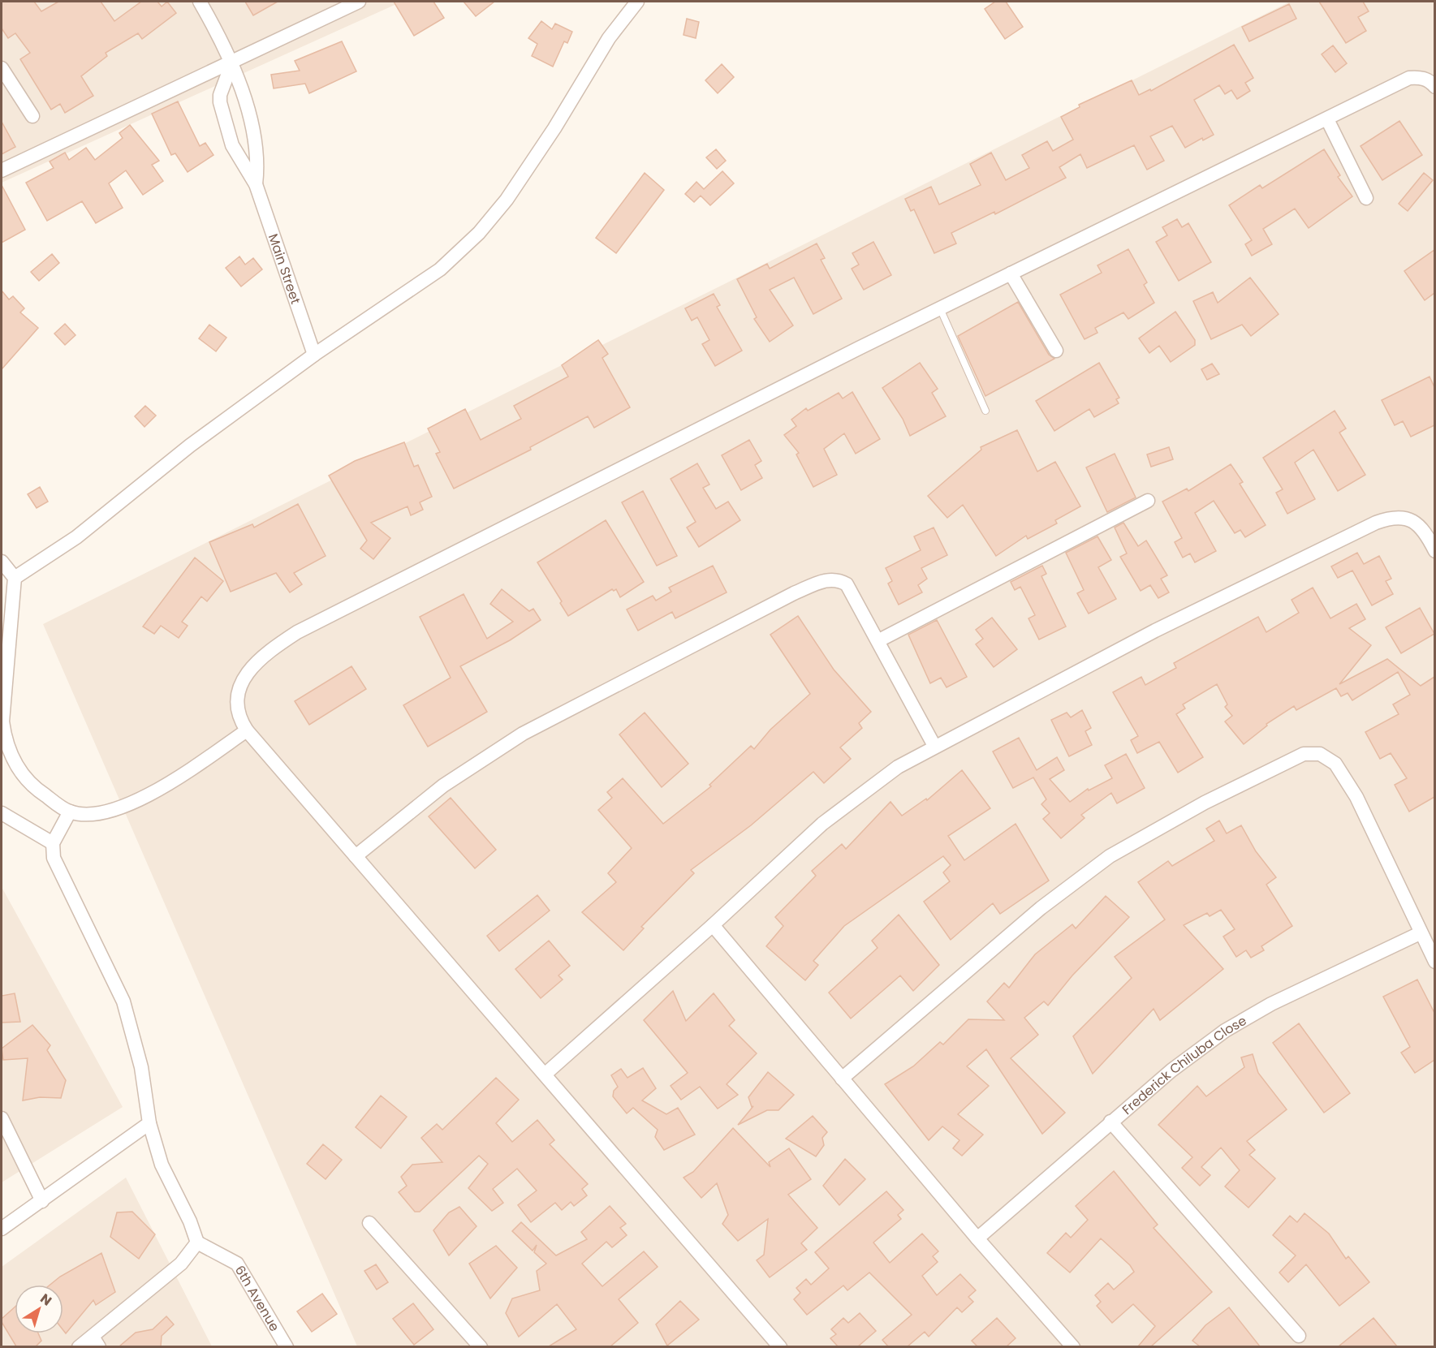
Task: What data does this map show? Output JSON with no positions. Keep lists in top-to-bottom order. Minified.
{"streets":{"street":["Main Street","Frederick Chiluba Close","6th Avenue"]},"north":"top right"}
